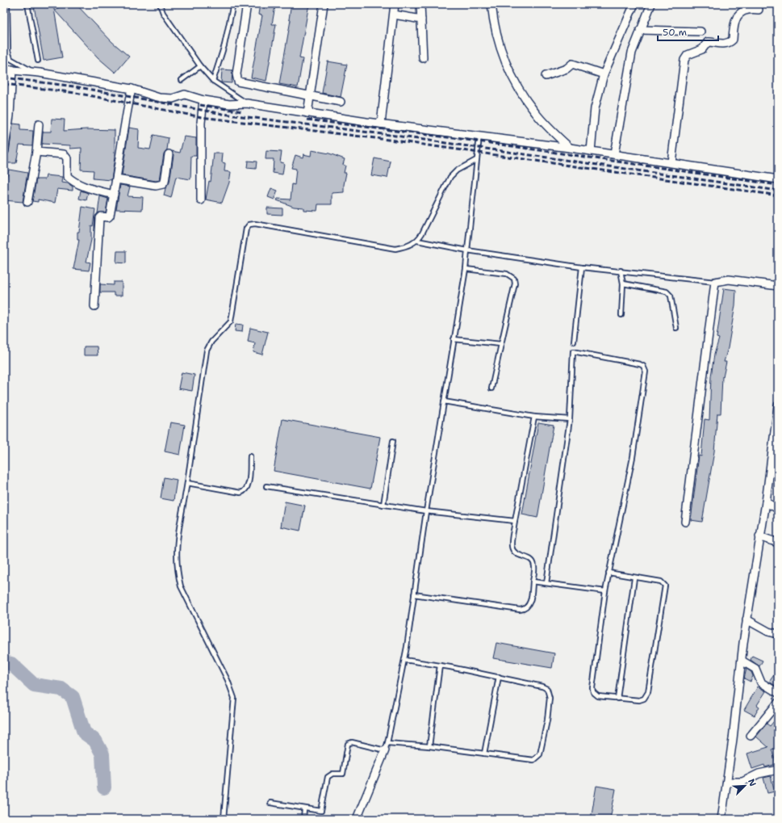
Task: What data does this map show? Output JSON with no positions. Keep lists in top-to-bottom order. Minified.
{"scale_bar":"50 m","north":"top right"}
